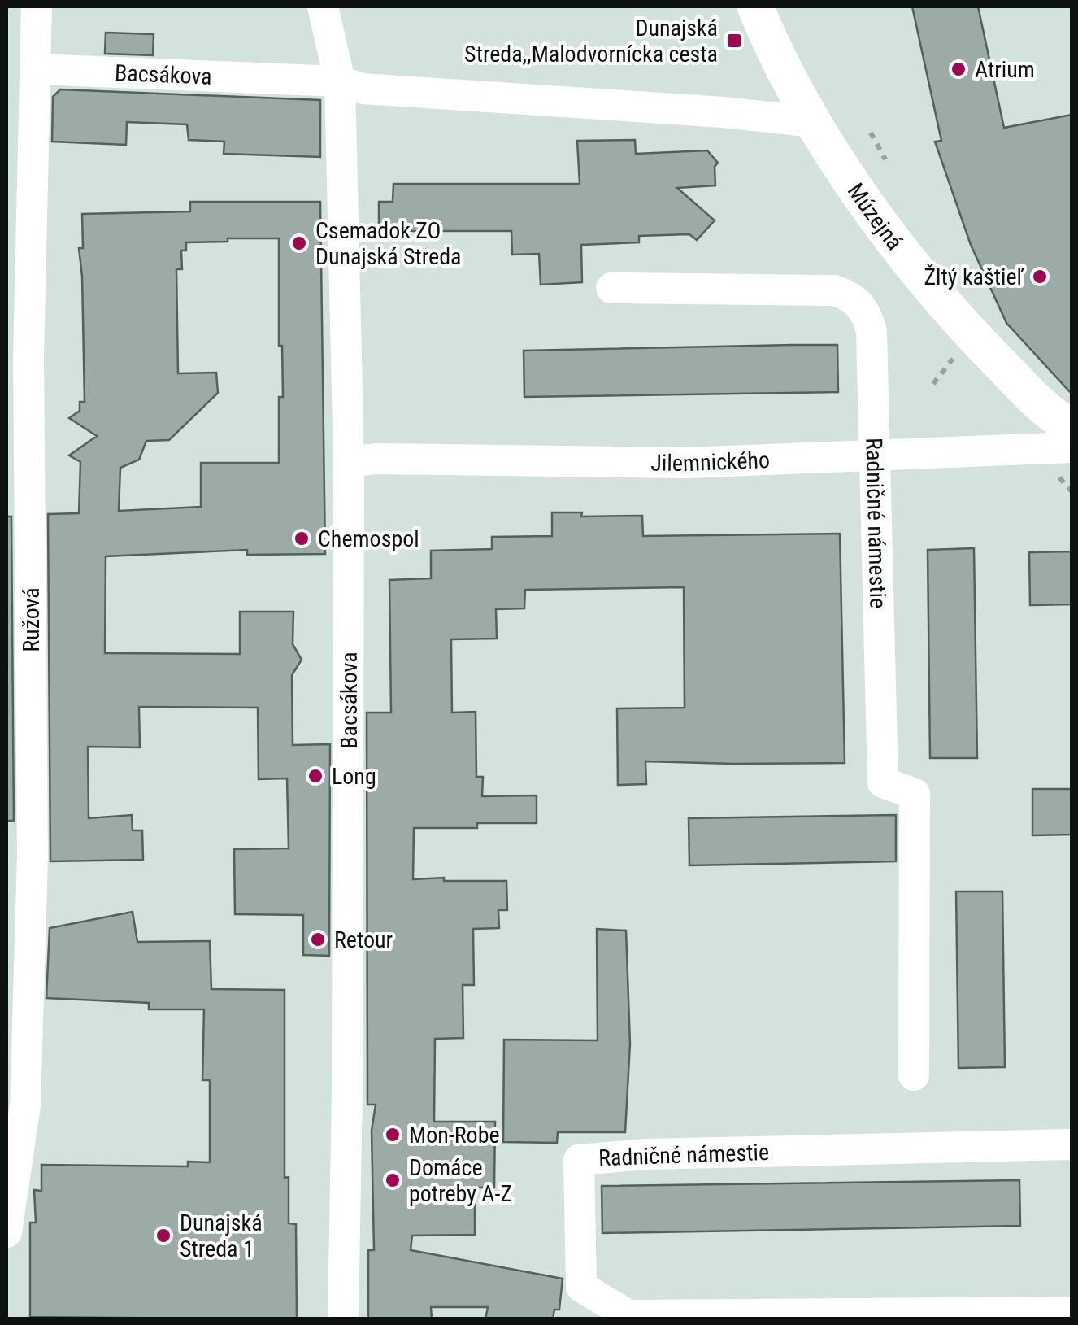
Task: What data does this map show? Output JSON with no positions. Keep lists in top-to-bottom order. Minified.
{"streets":{"street":["Bacsákova","Múzejná","Jilemnického","Radničné námestie","Ružová"]},"crossings":[["Bacsákova","Jilemnického"],["Bacsákova","Ružová"],["Jilemnického","Radničné námestie"]],"places":{"transit":["Dunajská Streda,,Malodvornícka cesta"],"other":["Atrium","Csemadok ZO Dunajská Streda","Žltý kaštieľ","Chemospol","Long","Retour","Mon-Robe","Domáce potreby A-Z","Dunajská Streda 1"]}}
